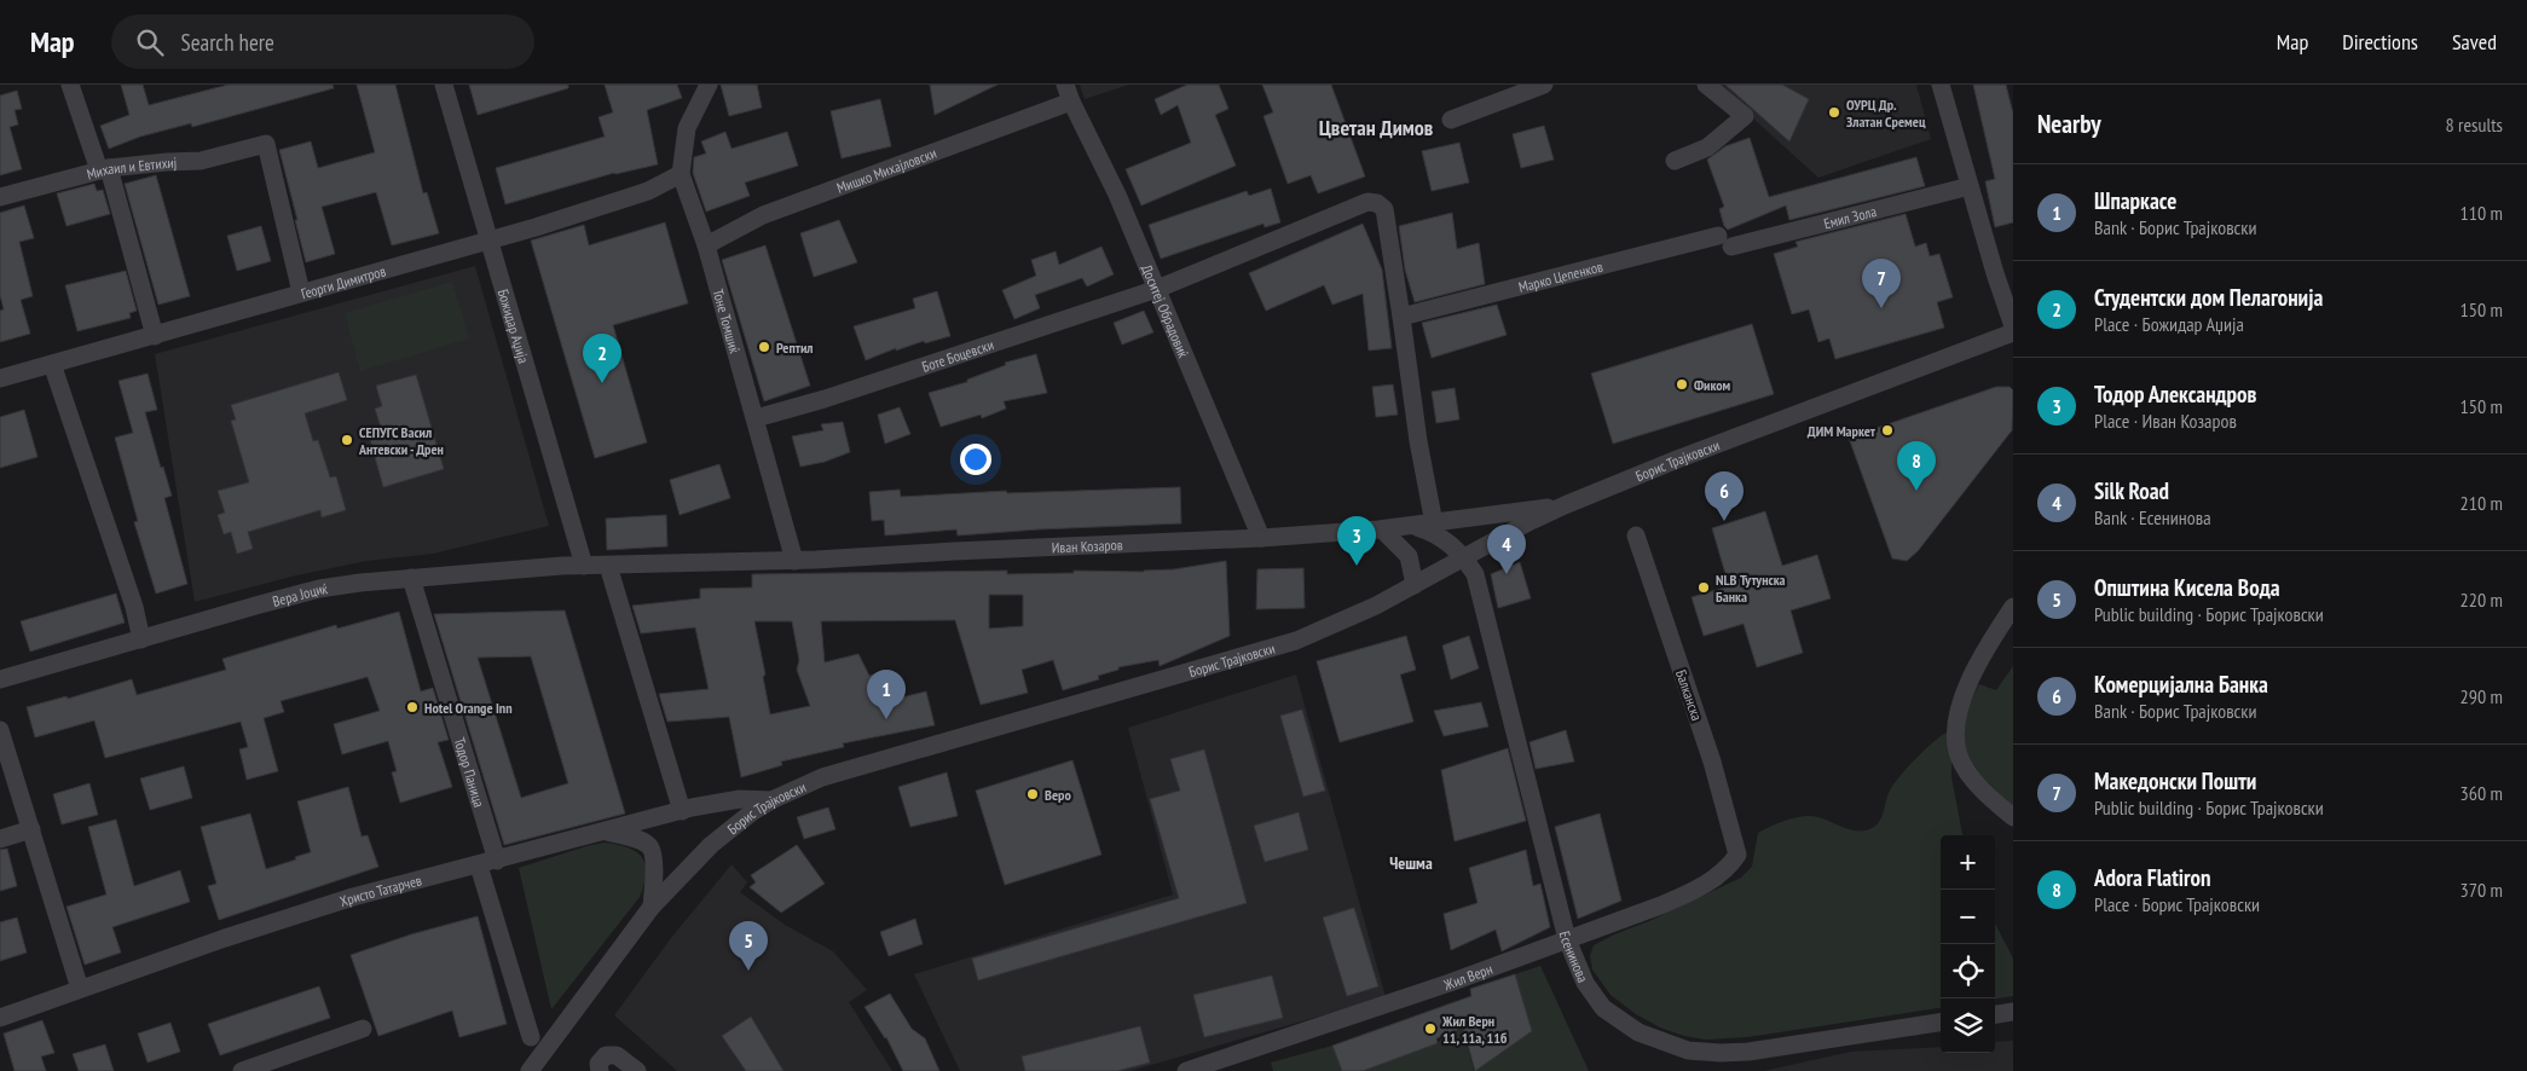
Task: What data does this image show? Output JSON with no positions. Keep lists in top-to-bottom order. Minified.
{"streets":{"street":["Михаил и Евтихиј","Мишко Михајловски","Емил Зола","Марко Цепенков","Георги Димитров","Доситеј Обрадовиќ","Тоне Томшиќ","Божидар Аџија","Боте Боцевски","Борис Трајковски","Иван Козаров","Вера Јоциќ","Балканска","Тодор Паница","Христо Татарчев","Есенинова","Жил Верн"]},"crossings":[["Михаил и Евтихиј","Георги Димитров"],["Мишко Михајловски","Доситеј Обрадовиќ"],["Мишко Михајловски","Тоне Томшиќ"],["Емил Зола","Марко Цепенков"],["Марко Цепенков","Боте Боцевски"],["Георги Димитров","Тоне Томшиќ"],["Георги Димитров","Божидар Аџија"],["Доситеј Обрадовиќ","Боте Боцевски"],["Доситеј Обрадовиќ","Иван Козаров"],["Тоне Томшиќ","Боте Боцевски"],["Тоне Томшиќ","Иван Козаров"],["Божидар Аџија","Вера Јоциќ"],["Борис Трајковски","Иван Козаров"],["Борис Трајковски","Христо Татарчев"],["Борис Трајковски","Есенинова"],["Иван Козаров","Вера Јоциќ"],["Вера Јоциќ","Тодор Паница"],["Балканска","Жил Верн"],["Тодор Паница","Христо Татарчев"],["Есенинова","Жил Верн"]],"districts":["Цветан Димов","Чешма"],"places":["ОУРЦ Др. Златан Сремец","Рептил","Фиком","ДИМ Маркет","СЕПУГС Васил Антевски - Дрен","NLB Тутунска Банка","Hotel Orange Inn","Веро","Жил Верн 11, 11а, 11б"],"page":{"header":"Map","search":"Search here","nav":["Map","Directions","Saved"],"heading":["Nearby","8 results"],"list":[{"mark":"1","name":"Шпаркасе","note":"Bank · Борис Трајковски","value":"110 m"},{"mark":"2","name":"Студентски дом Пелагонија","note":"Place · Божидар Аџија","value":"150 m"},{"mark":"3","name":"Тодор Александров","note":"Place · Иван Козаров","value":"150 m"},{"mark":"4","name":"Silk Road","note":"Bank · Есенинова","value":"210 m"},{"mark":"5","name":"Општина Кисела Вода","note":"Public building · Борис Трајковски","value":"220 m"},{"mark":"6","name":"Комерцијална Банка","note":"Bank · Борис Трајковски","value":"290 m"},{"mark":"7","name":"Македонски Пошти","note":"Public building · Борис Трајковски","value":"360 m"},{"mark":"8","name":"Adora Flatiron","note":"Place · Борис Трајковски","value":"370 m"}],"pins":["7","2","8","6","3","4","1","5"],"map_buttons":["+","−"]}}
